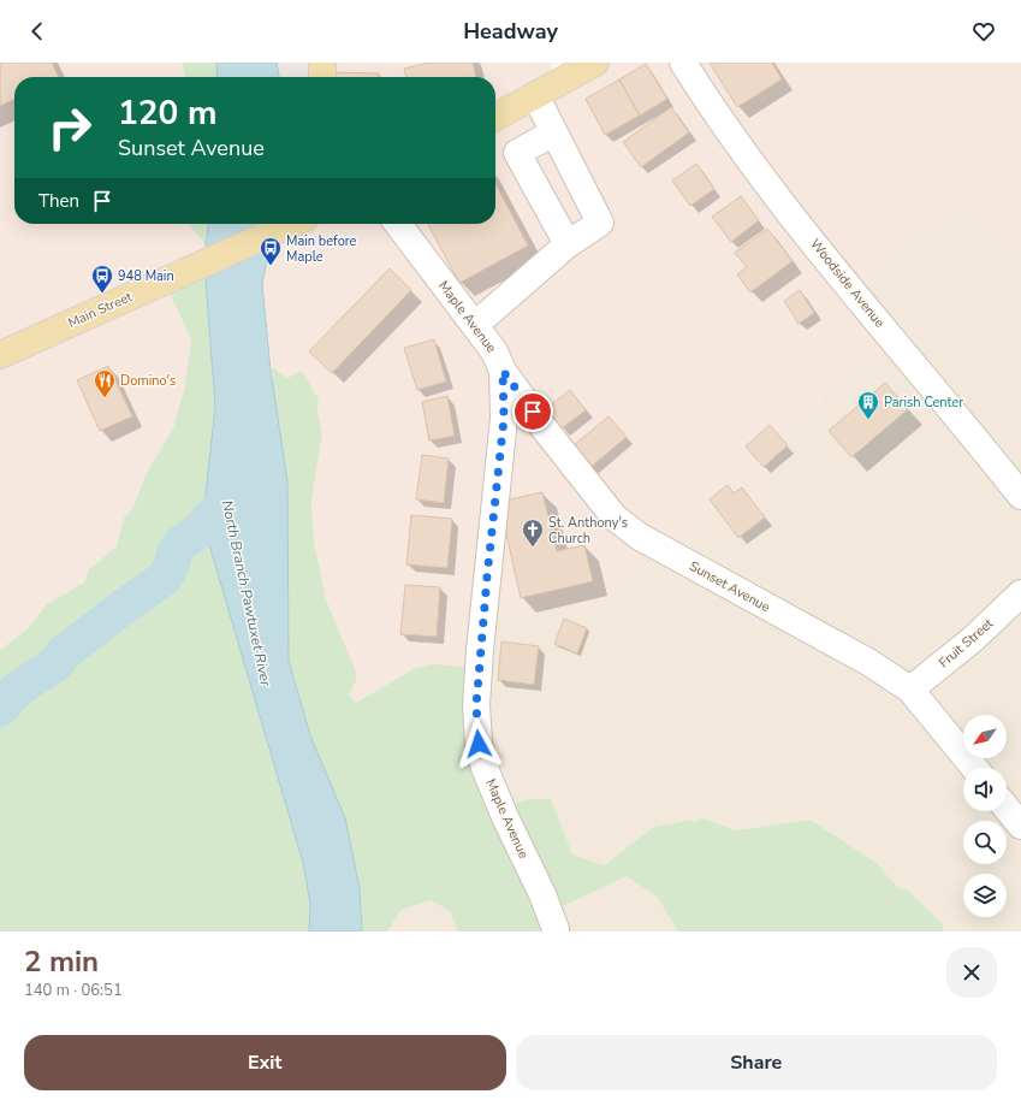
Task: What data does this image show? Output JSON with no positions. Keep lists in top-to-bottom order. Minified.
{"streets":{"main road":["Main Street"],"street":["Woodside Avenue","Maple Avenue","Sunset Avenue","Fruit Street"]},"crossings":[["Maple Avenue","Sunset Avenue"],["Sunset Avenue","Fruit Street"]],"water":["North Branch Pawtuxet River"],"places":{"bus stop":["Main before Maple","948 Main"],"restaurant":["Domino's"],"building":["Parish Center"],"church":["St. Anthony's Church"]},"north":"bottom left","page":{"header":"Headway","turn":["120 m","Sunset Avenue"],"then":"Then","heading":["2 min","140 m · 06:51"],"buttons":["Exit","Share"]}}
